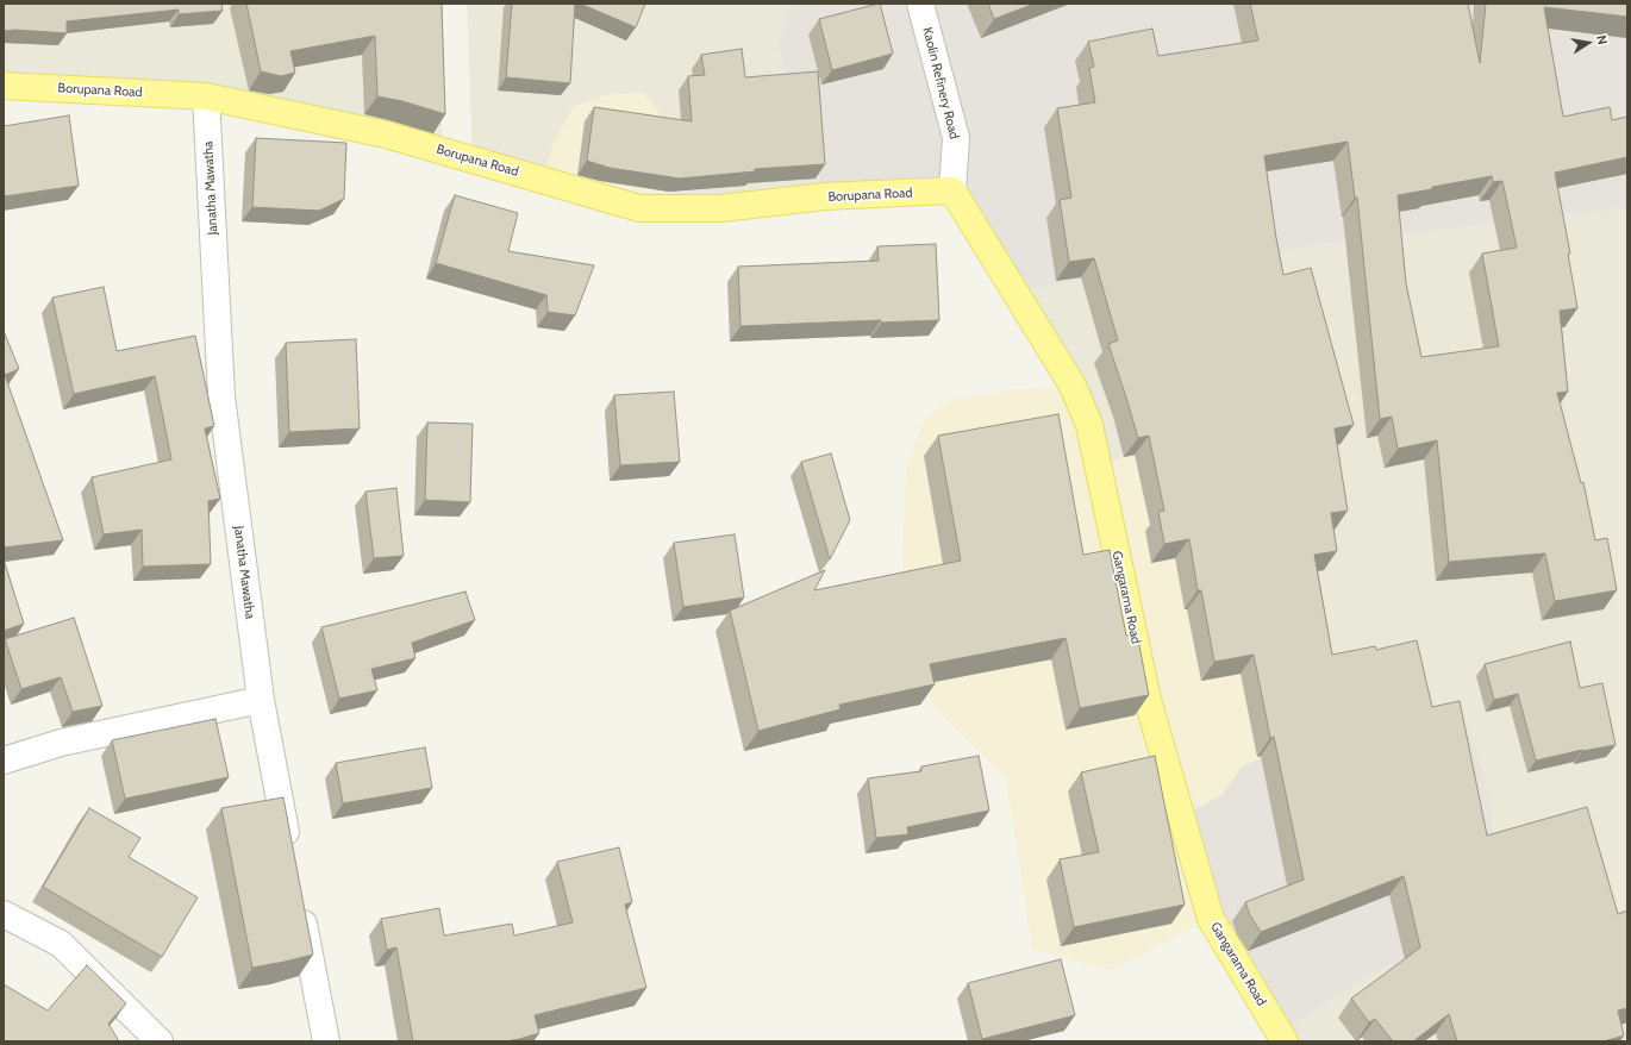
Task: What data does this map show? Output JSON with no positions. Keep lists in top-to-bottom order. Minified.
{"streets":{"main road":["Borupana Road","Gangarama Road"],"street":["Kaolin Refinery Road","Janatha Mawatha"]},"crossings":[["Kaolin Refinery Road","Borupana Road"],["Kaolin Refinery Road","Gangarama Road"],["Borupana Road","Janatha Mawatha"],["Borupana Road","Gangarama Road"]],"north":"right"}
